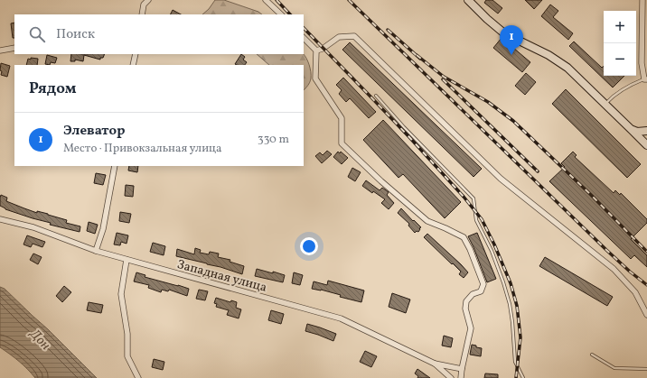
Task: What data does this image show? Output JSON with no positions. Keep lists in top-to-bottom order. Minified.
{"streets":{"street":["Западная улица"]},"water":["Дон"],"page":{"map_buttons":["+","−"],"search":"Поиск","pins":"1","heading":"Рядом","list":[{"mark":"1","name":"Элеватор","note":"Место · Привокзальная улица","value":"330 m"}]}}
